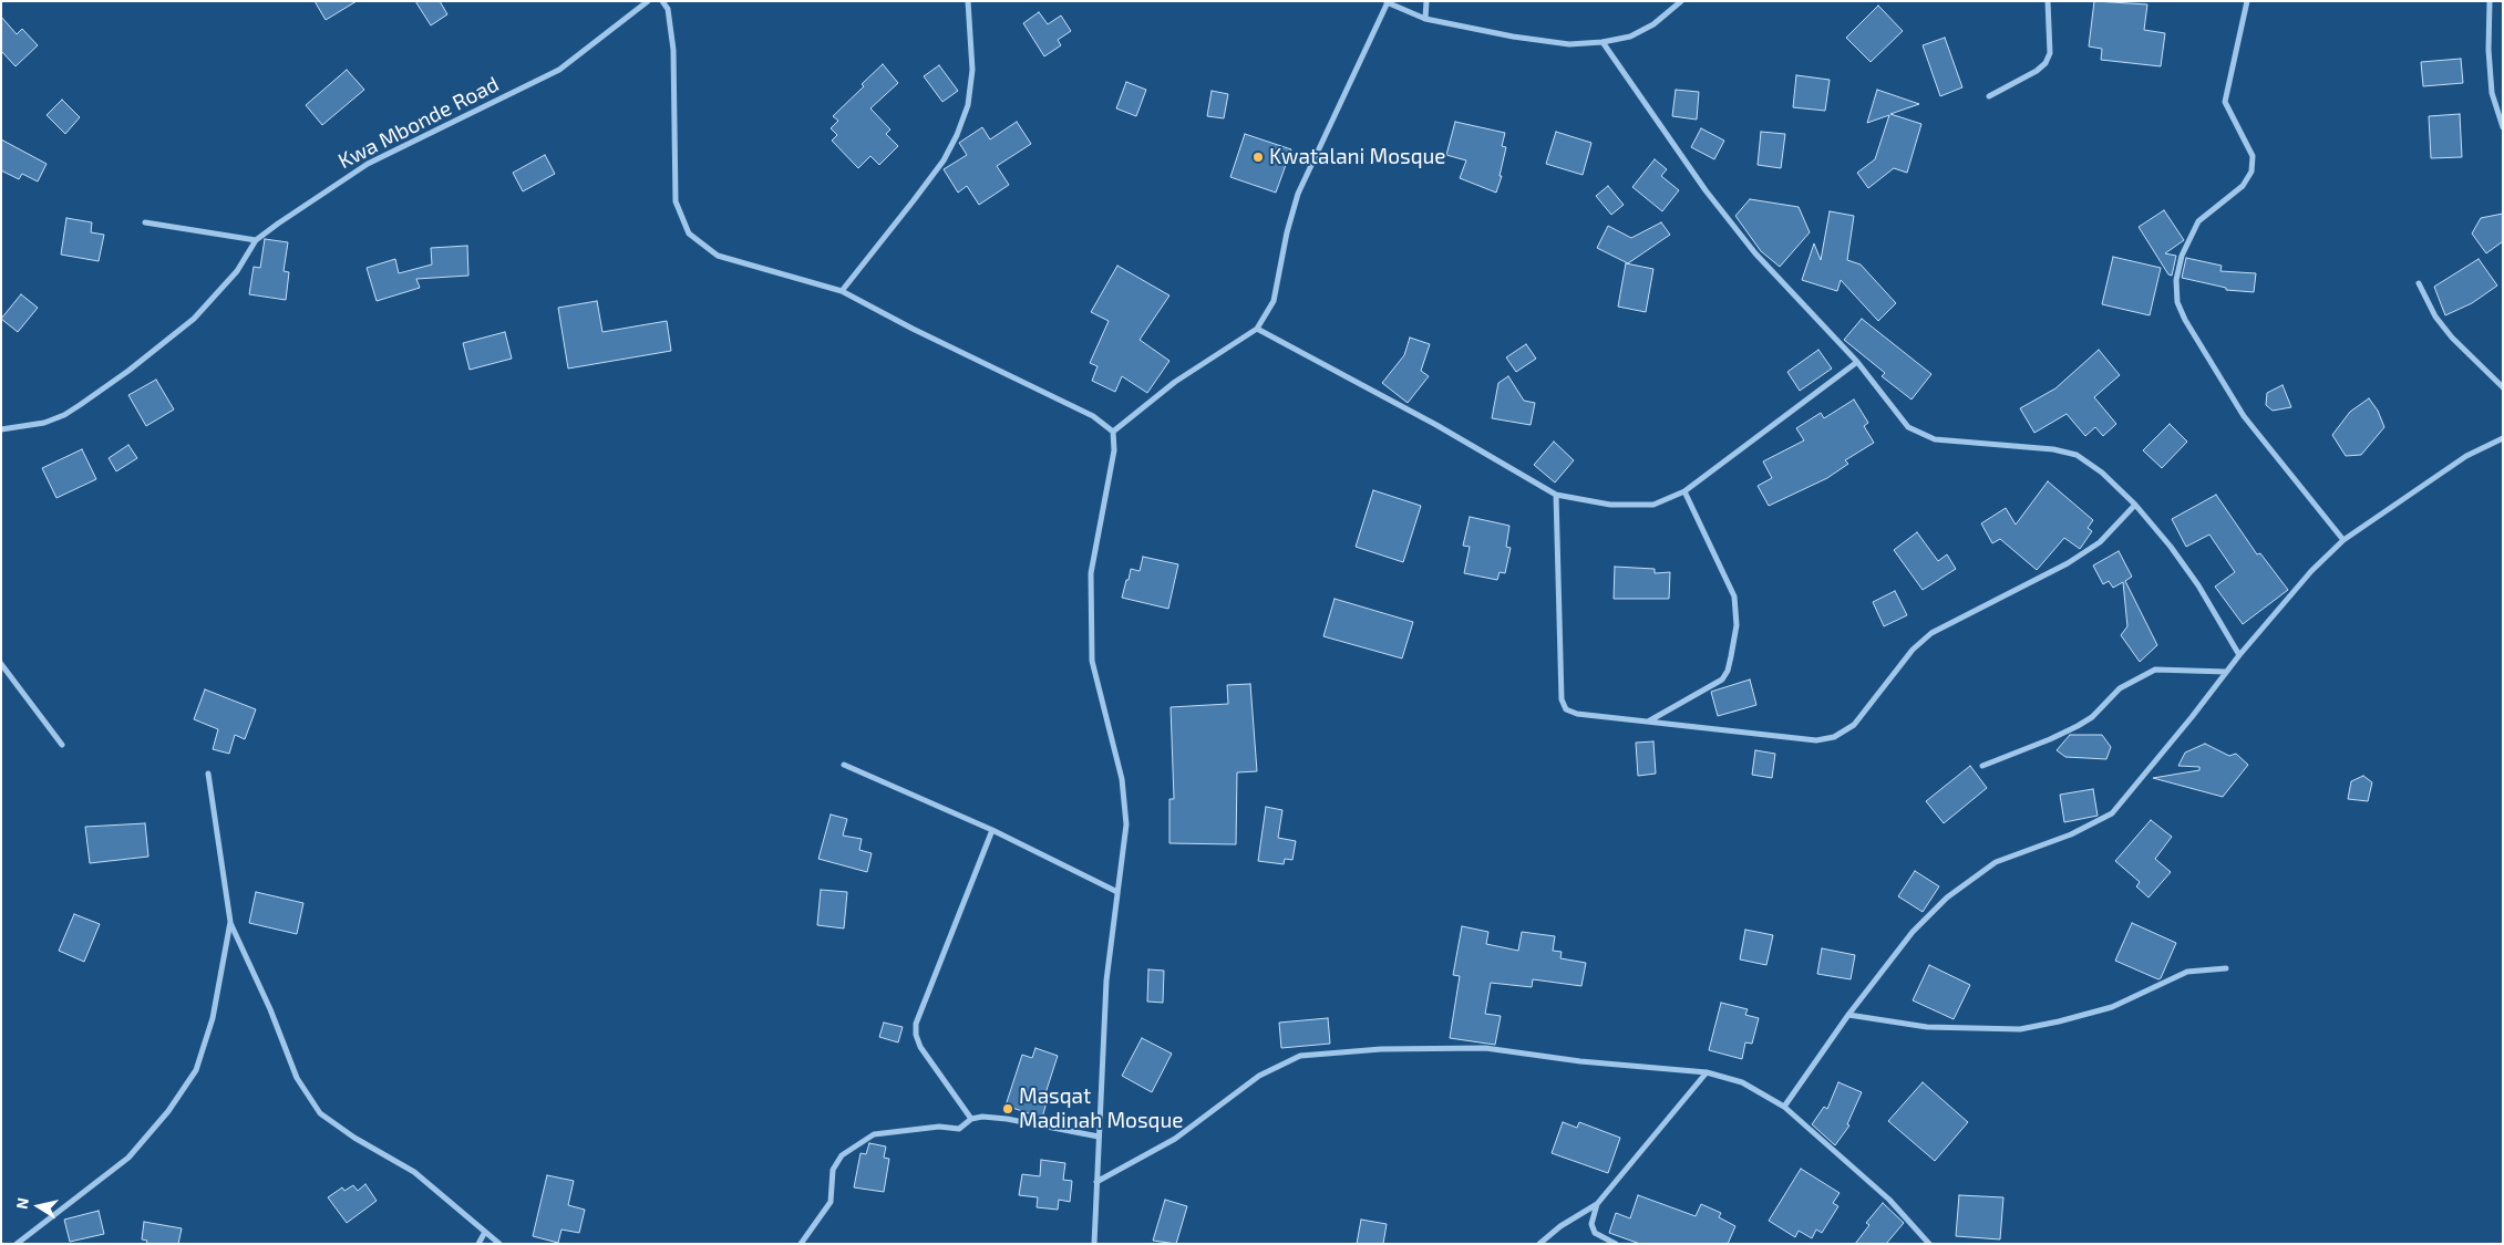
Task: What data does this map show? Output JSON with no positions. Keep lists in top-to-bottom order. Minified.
{"streets":{"street":["Kwa Mbonde Road"]},"places":["Kwatalani Mosque","Masqat Madinah Mosque"],"north":"left"}
